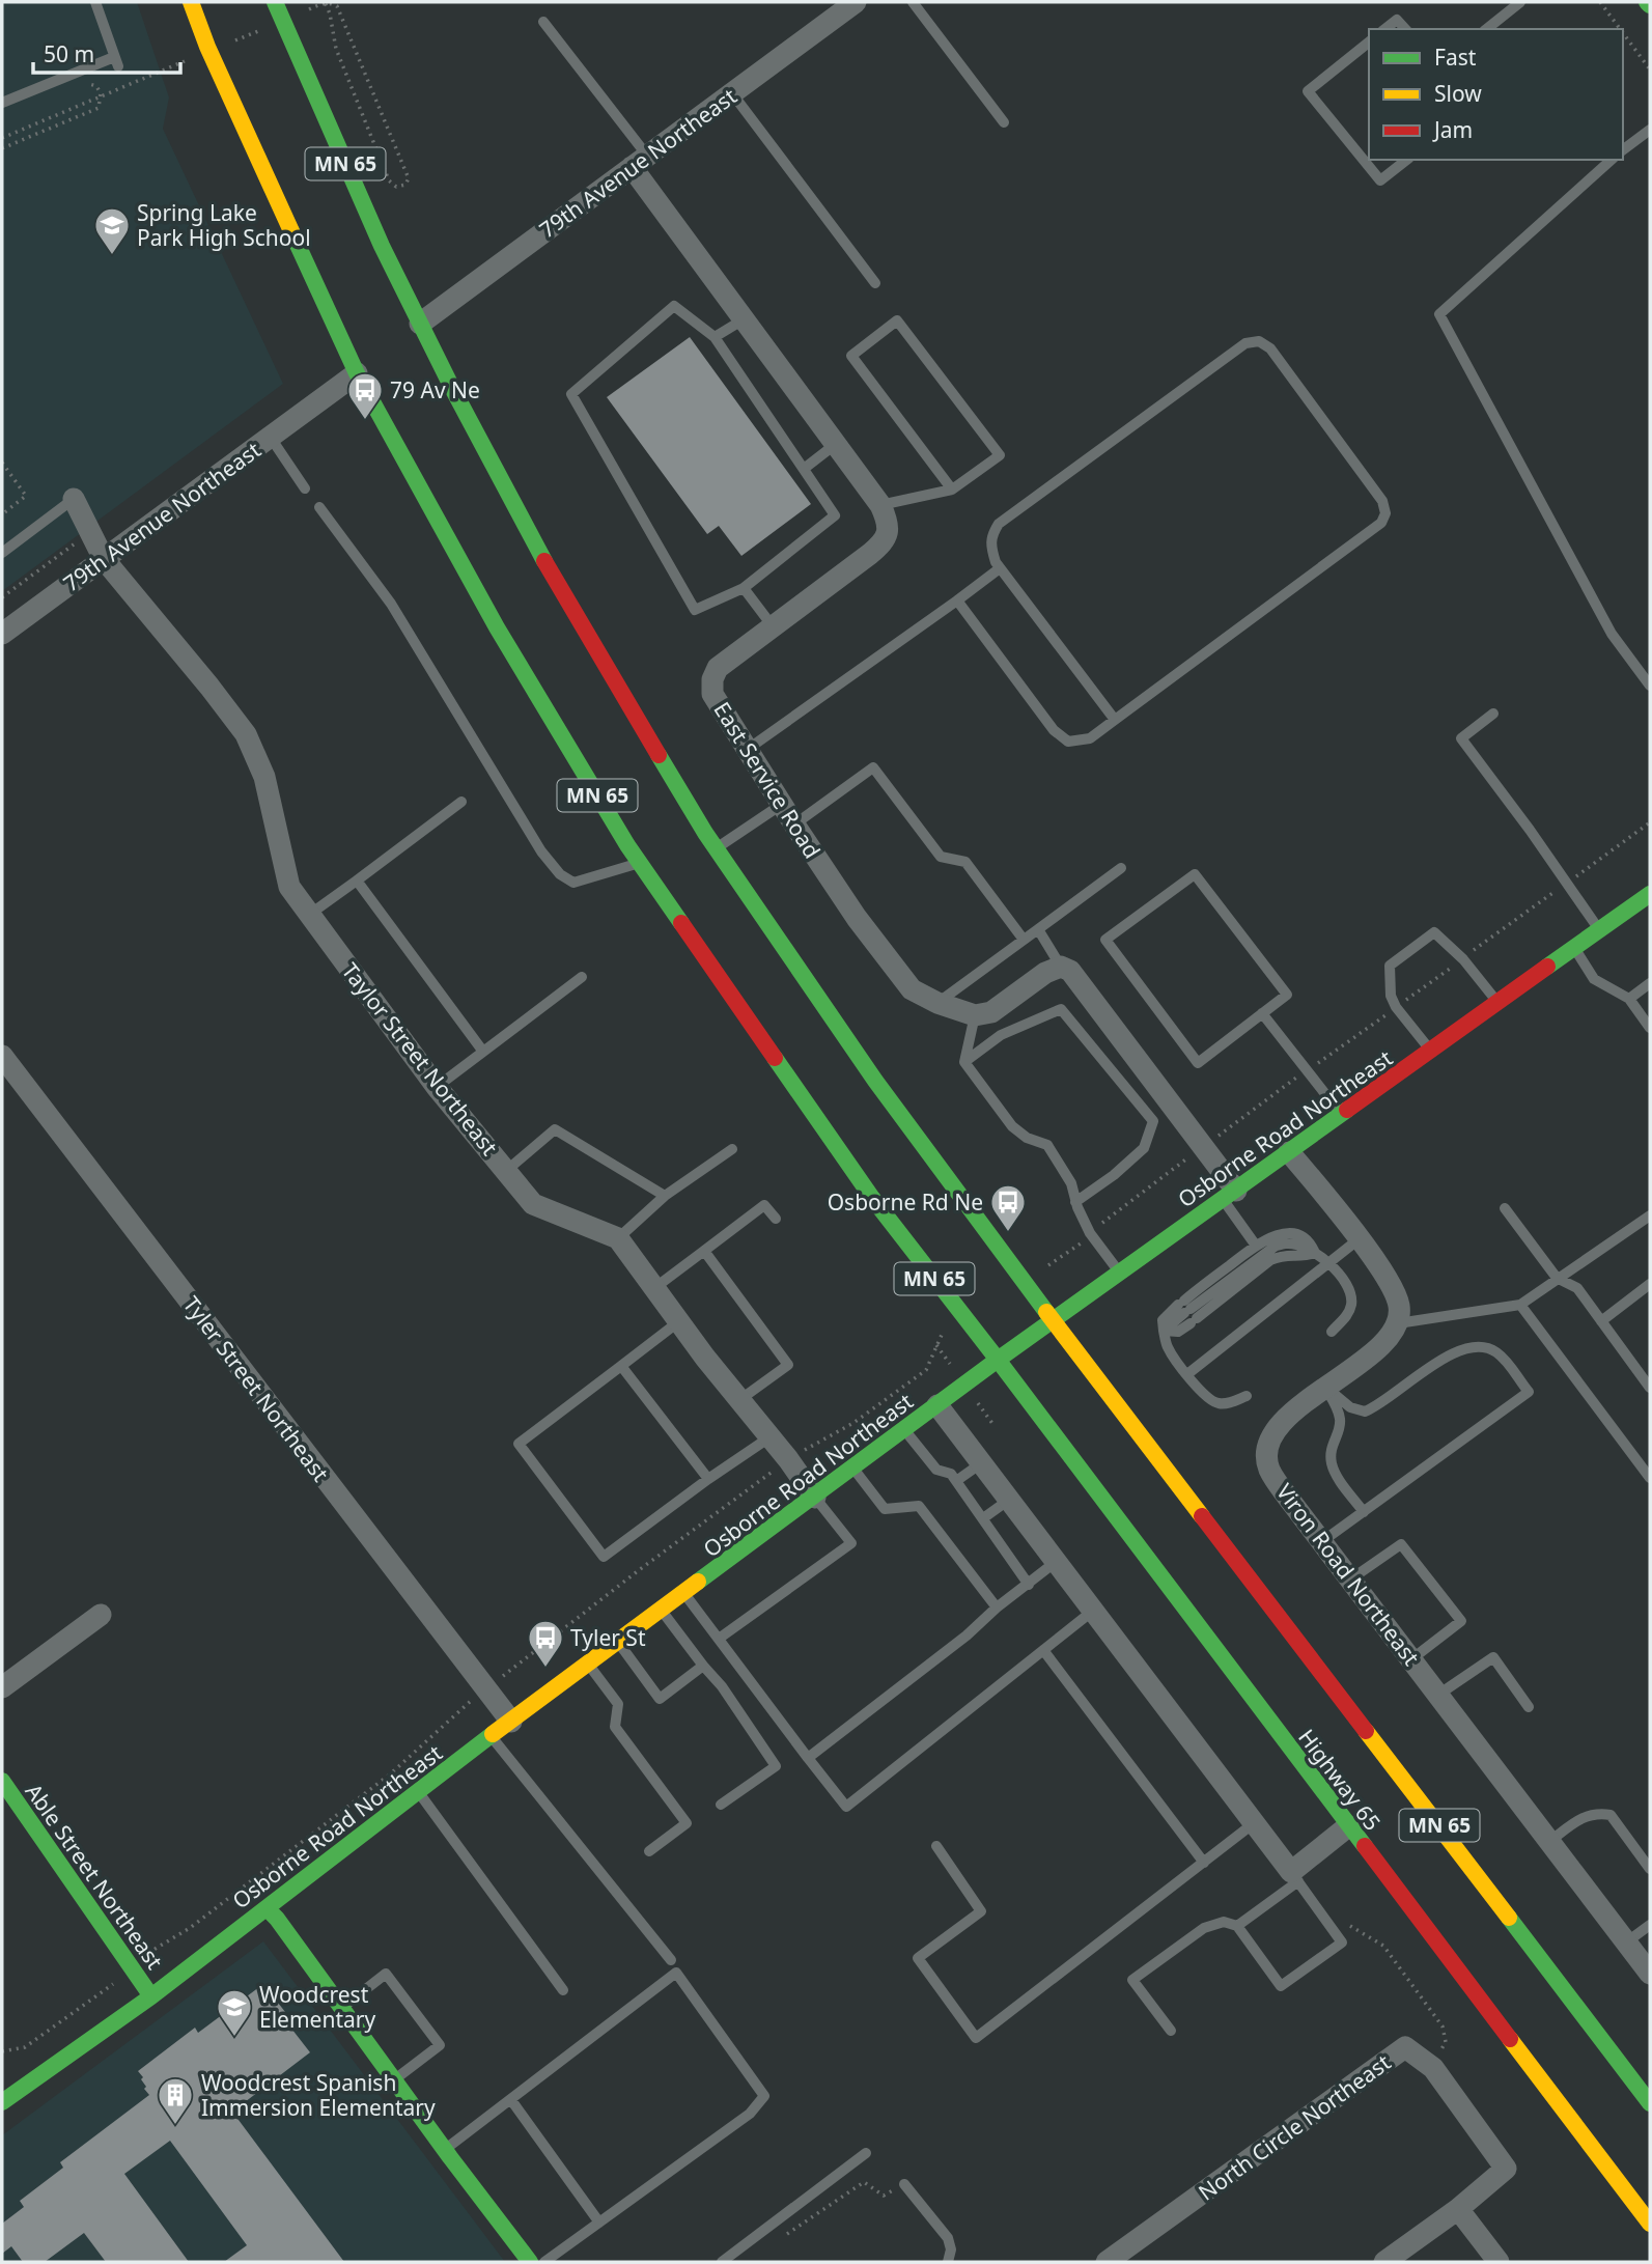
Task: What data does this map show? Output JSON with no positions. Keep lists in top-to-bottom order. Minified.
{"streets":{"main road":["MN 65","Osborne Road Northeast","Highway 65","Able Street Northeast"],"street":["79th Avenue Northeast","East Service Road","Taylor Street Northeast","Tyler Street Northeast","Viron Road Northeast","North Circle Northeast"]},"crossings":[["79th Avenue Northeast","MN 65"],["79th Avenue Northeast","East Service Road"],["79th Avenue Northeast","Taylor Street Northeast"],["MN 65","Osborne Road Northeast"],["MN 65","Highway 65"],["Osborne Road Northeast","Tyler Street Northeast"],["Osborne Road Northeast","Highway 65"],["Osborne Road Northeast","Able Street Northeast"]],"places":{"school or university":["Spring Lake Park High School","Woodcrest Elementary"],"bus stop":["79 Av Ne","Osborne Rd Ne","Tyler St"],"building":["Woodcrest Spanish Immersion Elementary"]},"legend":["Fast","Slow","Jam"],"scale_bar":"50 m"}
